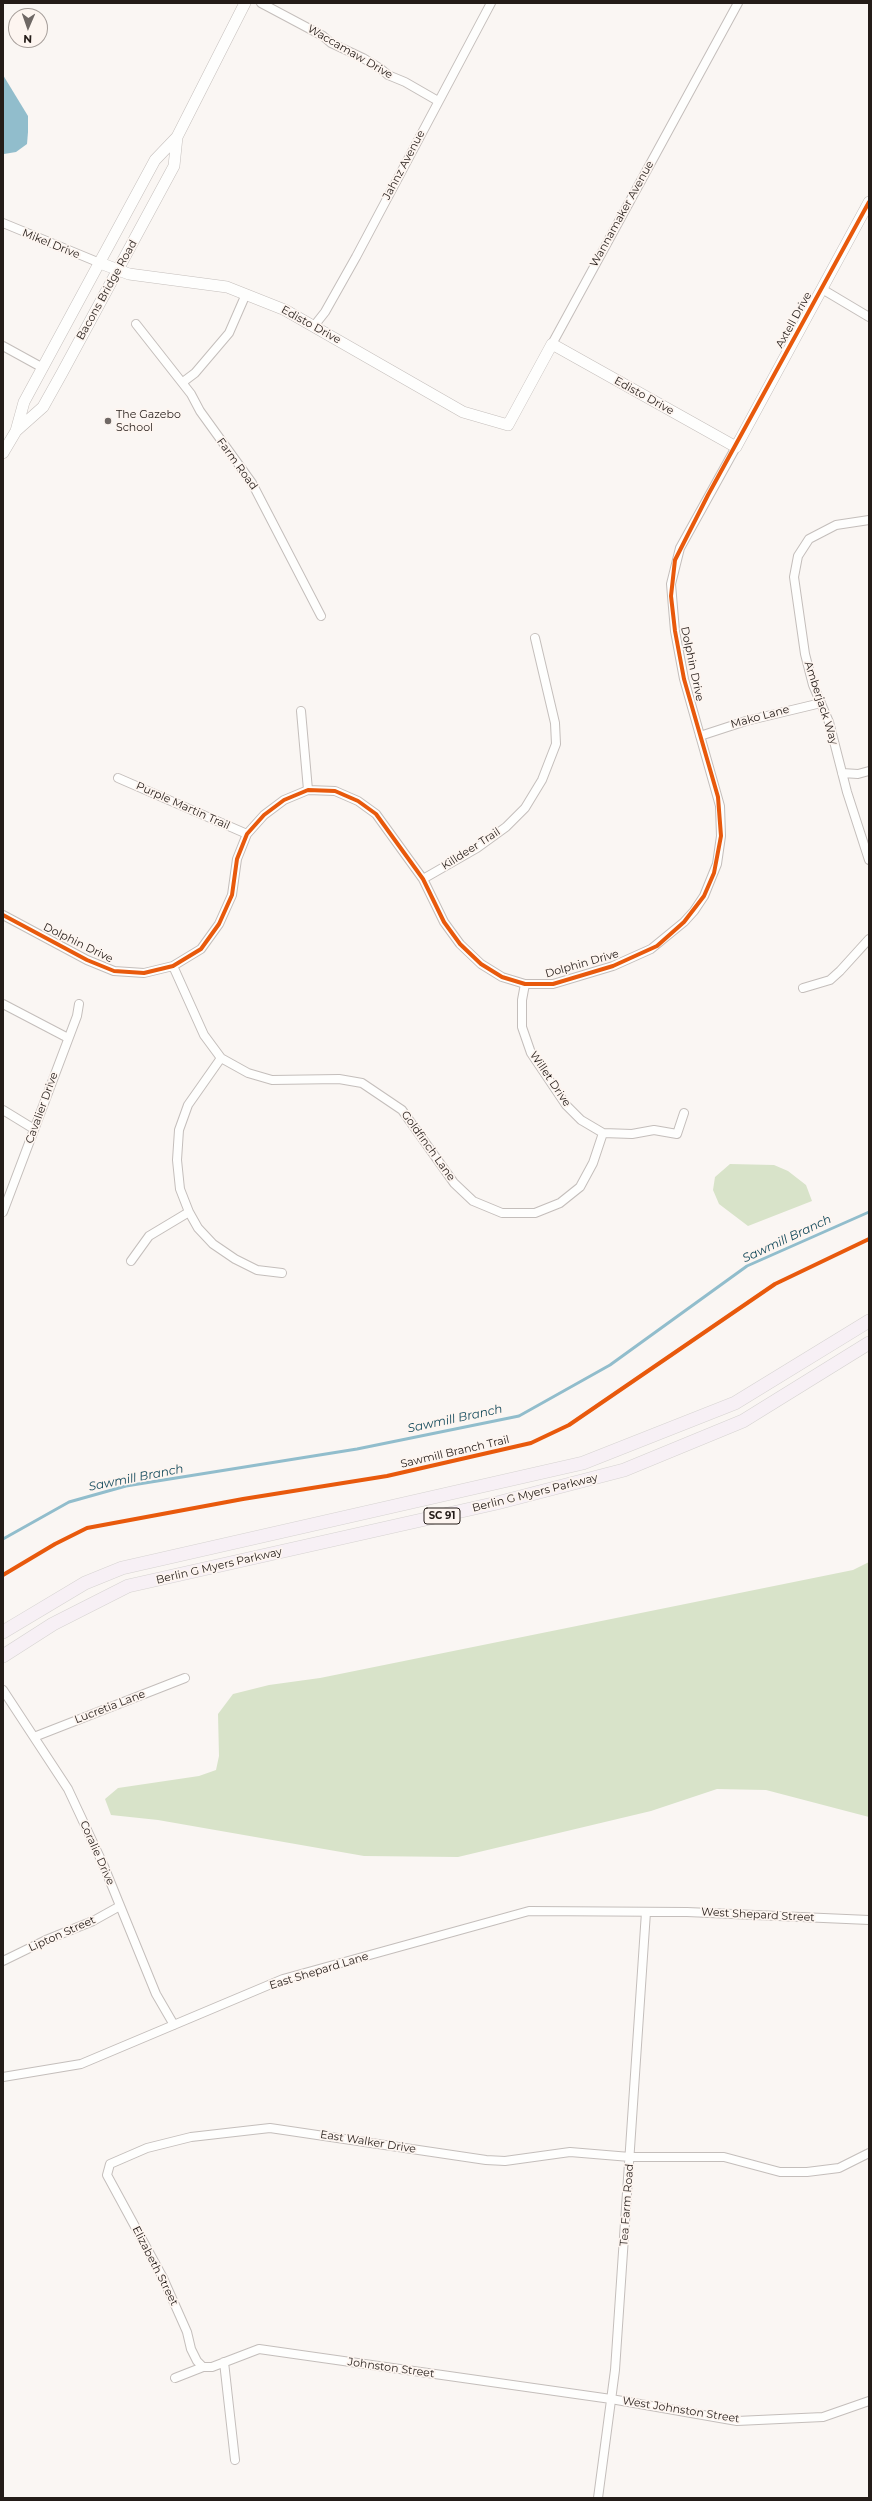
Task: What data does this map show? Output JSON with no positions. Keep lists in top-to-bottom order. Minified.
{"streets":{"main road":["Berlin G Myers Parkway","SC 91"],"street":["Waccamaw Drive","Jahnz Avenue","Wannamaker Avenue","Mikel Drive","Bacons Bridge Road","Axtell Drive","Edisto Drive","Farm Road","Dolphin Drive","Amberjack Way","Mako Lane","Purple Martin Trail","Killdeer Trail","Willet Drive","Cavalier Drive","Goldfinch Lane","Lucretia Lane","Coralie Drive","West Shepard Street","Lipton Street","East Shepard Lane","East Walker Drive","Tea Farm Road","Elizabeth Street","Johnston Street","West Johnston Street"],"cycle path":["Sawmill Branch Trail"]},"crossings":[["Waccamaw Drive","Jahnz Avenue"],["Jahnz Avenue","Edisto Drive"],["Wannamaker Avenue","Edisto Drive"],["Mikel Drive","Bacons Bridge Road"],["Mikel Drive","Edisto Drive"],["Bacons Bridge Road","Edisto Drive"],["Axtell Drive","Edisto Drive"],["Axtell Drive","Dolphin Drive"],["Edisto Drive","Dolphin Drive"],["Dolphin Drive","Mako Lane"],["Dolphin Drive","Purple Martin Trail"],["Dolphin Drive","Killdeer Trail"],["Dolphin Drive","Willet Drive"],["Dolphin Drive","Goldfinch Lane"],["Amberjack Way","Mako Lane"],["Willet Drive","Goldfinch Lane"],["Lucretia Lane","Coralie Drive"],["Coralie Drive","Lipton Street"],["Coralie Drive","East Shepard Lane"],["West Shepard Street","East Shepard Lane"],["West Shepard Street","Tea Farm Road"],["East Shepard Lane","Tea Farm Road"],["East Walker Drive","Tea Farm Road"],["East Walker Drive","Elizabeth Street"],["Tea Farm Road","Johnston Street"],["Tea Farm Road","West Johnston Street"],["Elizabeth Street","Johnston Street"],["Johnston Street","West Johnston Street"]],"water":["Sawmill Branch"],"places":["The Gazebo School"],"north":"bottom"}
